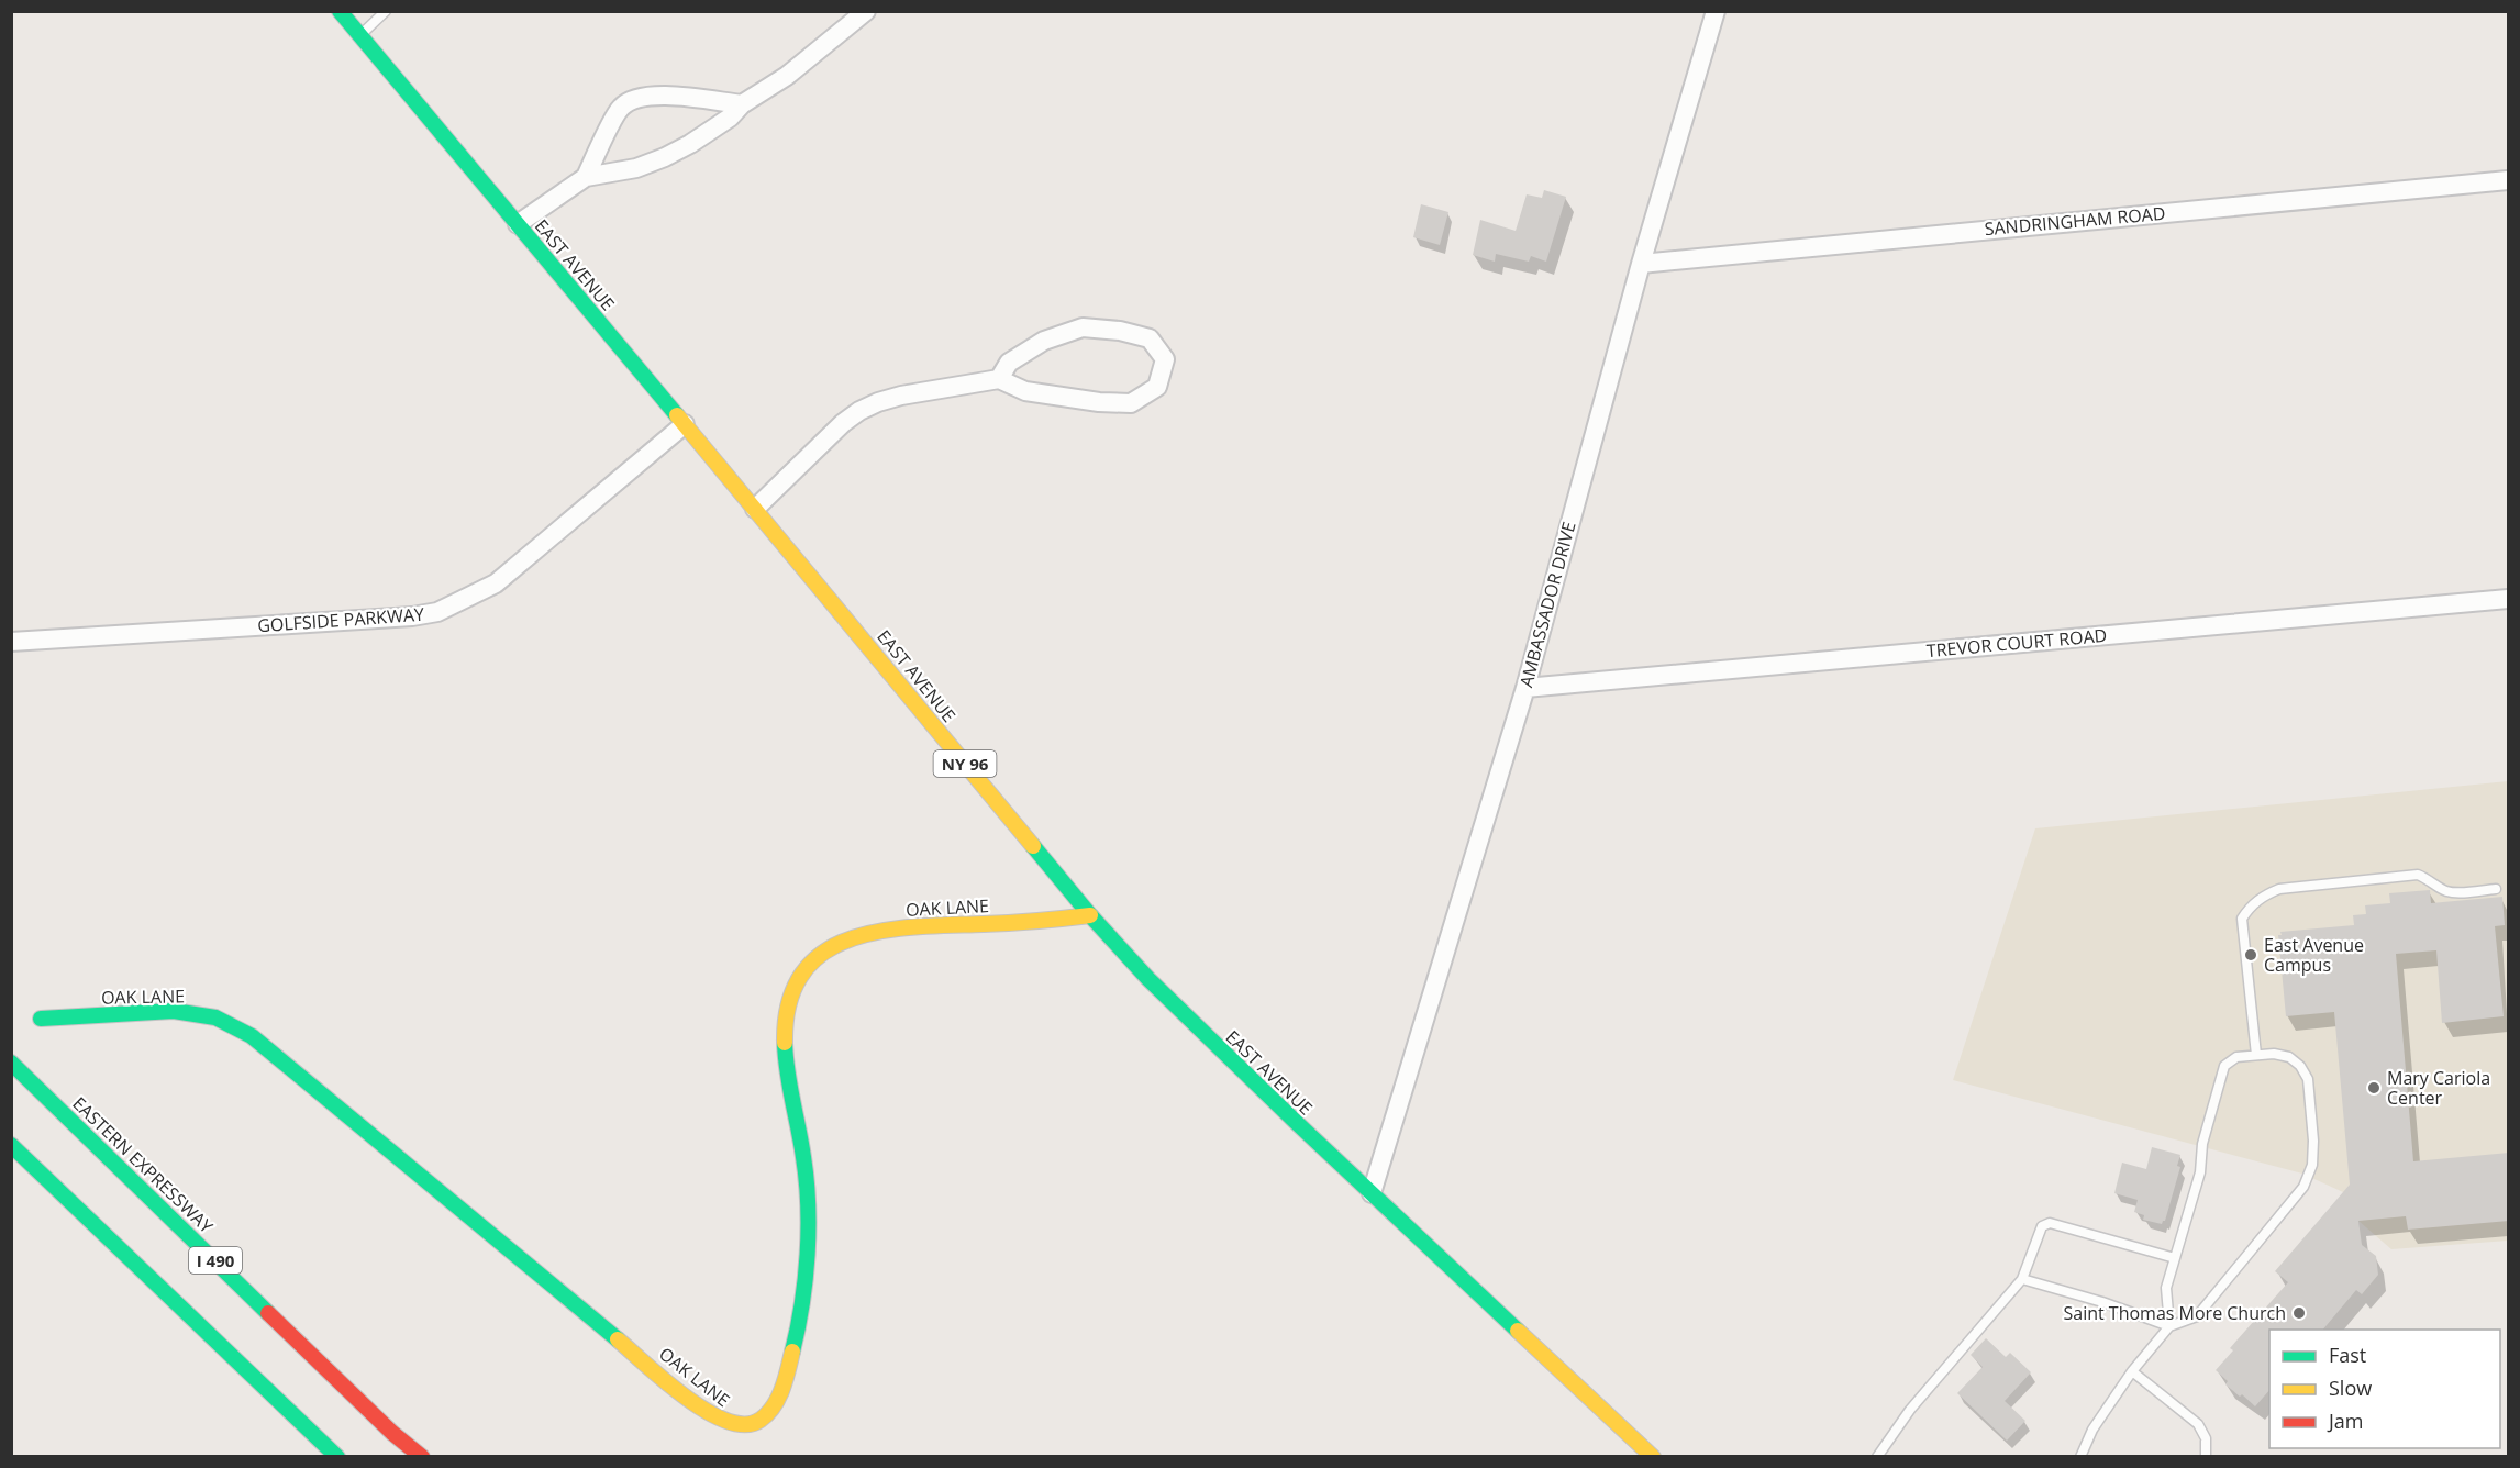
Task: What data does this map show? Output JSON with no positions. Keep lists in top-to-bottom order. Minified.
{"streets":{"main road":["EAST AVENUE","NY 96","OAK LANE","EASTERN EXPRESSWAY","I 490"],"street":["SANDRINGHAM ROAD","AMBASSADOR DRIVE","GOLFSIDE PARKWAY","TREVOR COURT ROAD"]},"crossings":[["SANDRINGHAM ROAD","AMBASSADOR DRIVE"],["EAST AVENUE","AMBASSADOR DRIVE"],["EAST AVENUE","GOLFSIDE PARKWAY"],["EAST AVENUE","OAK LANE"],["AMBASSADOR DRIVE","TREVOR COURT ROAD"]],"places":["East Avenue Campus","Mary Cariola Center","Saint Thomas More Church"],"legend":["Fast","Slow","Jam"]}
